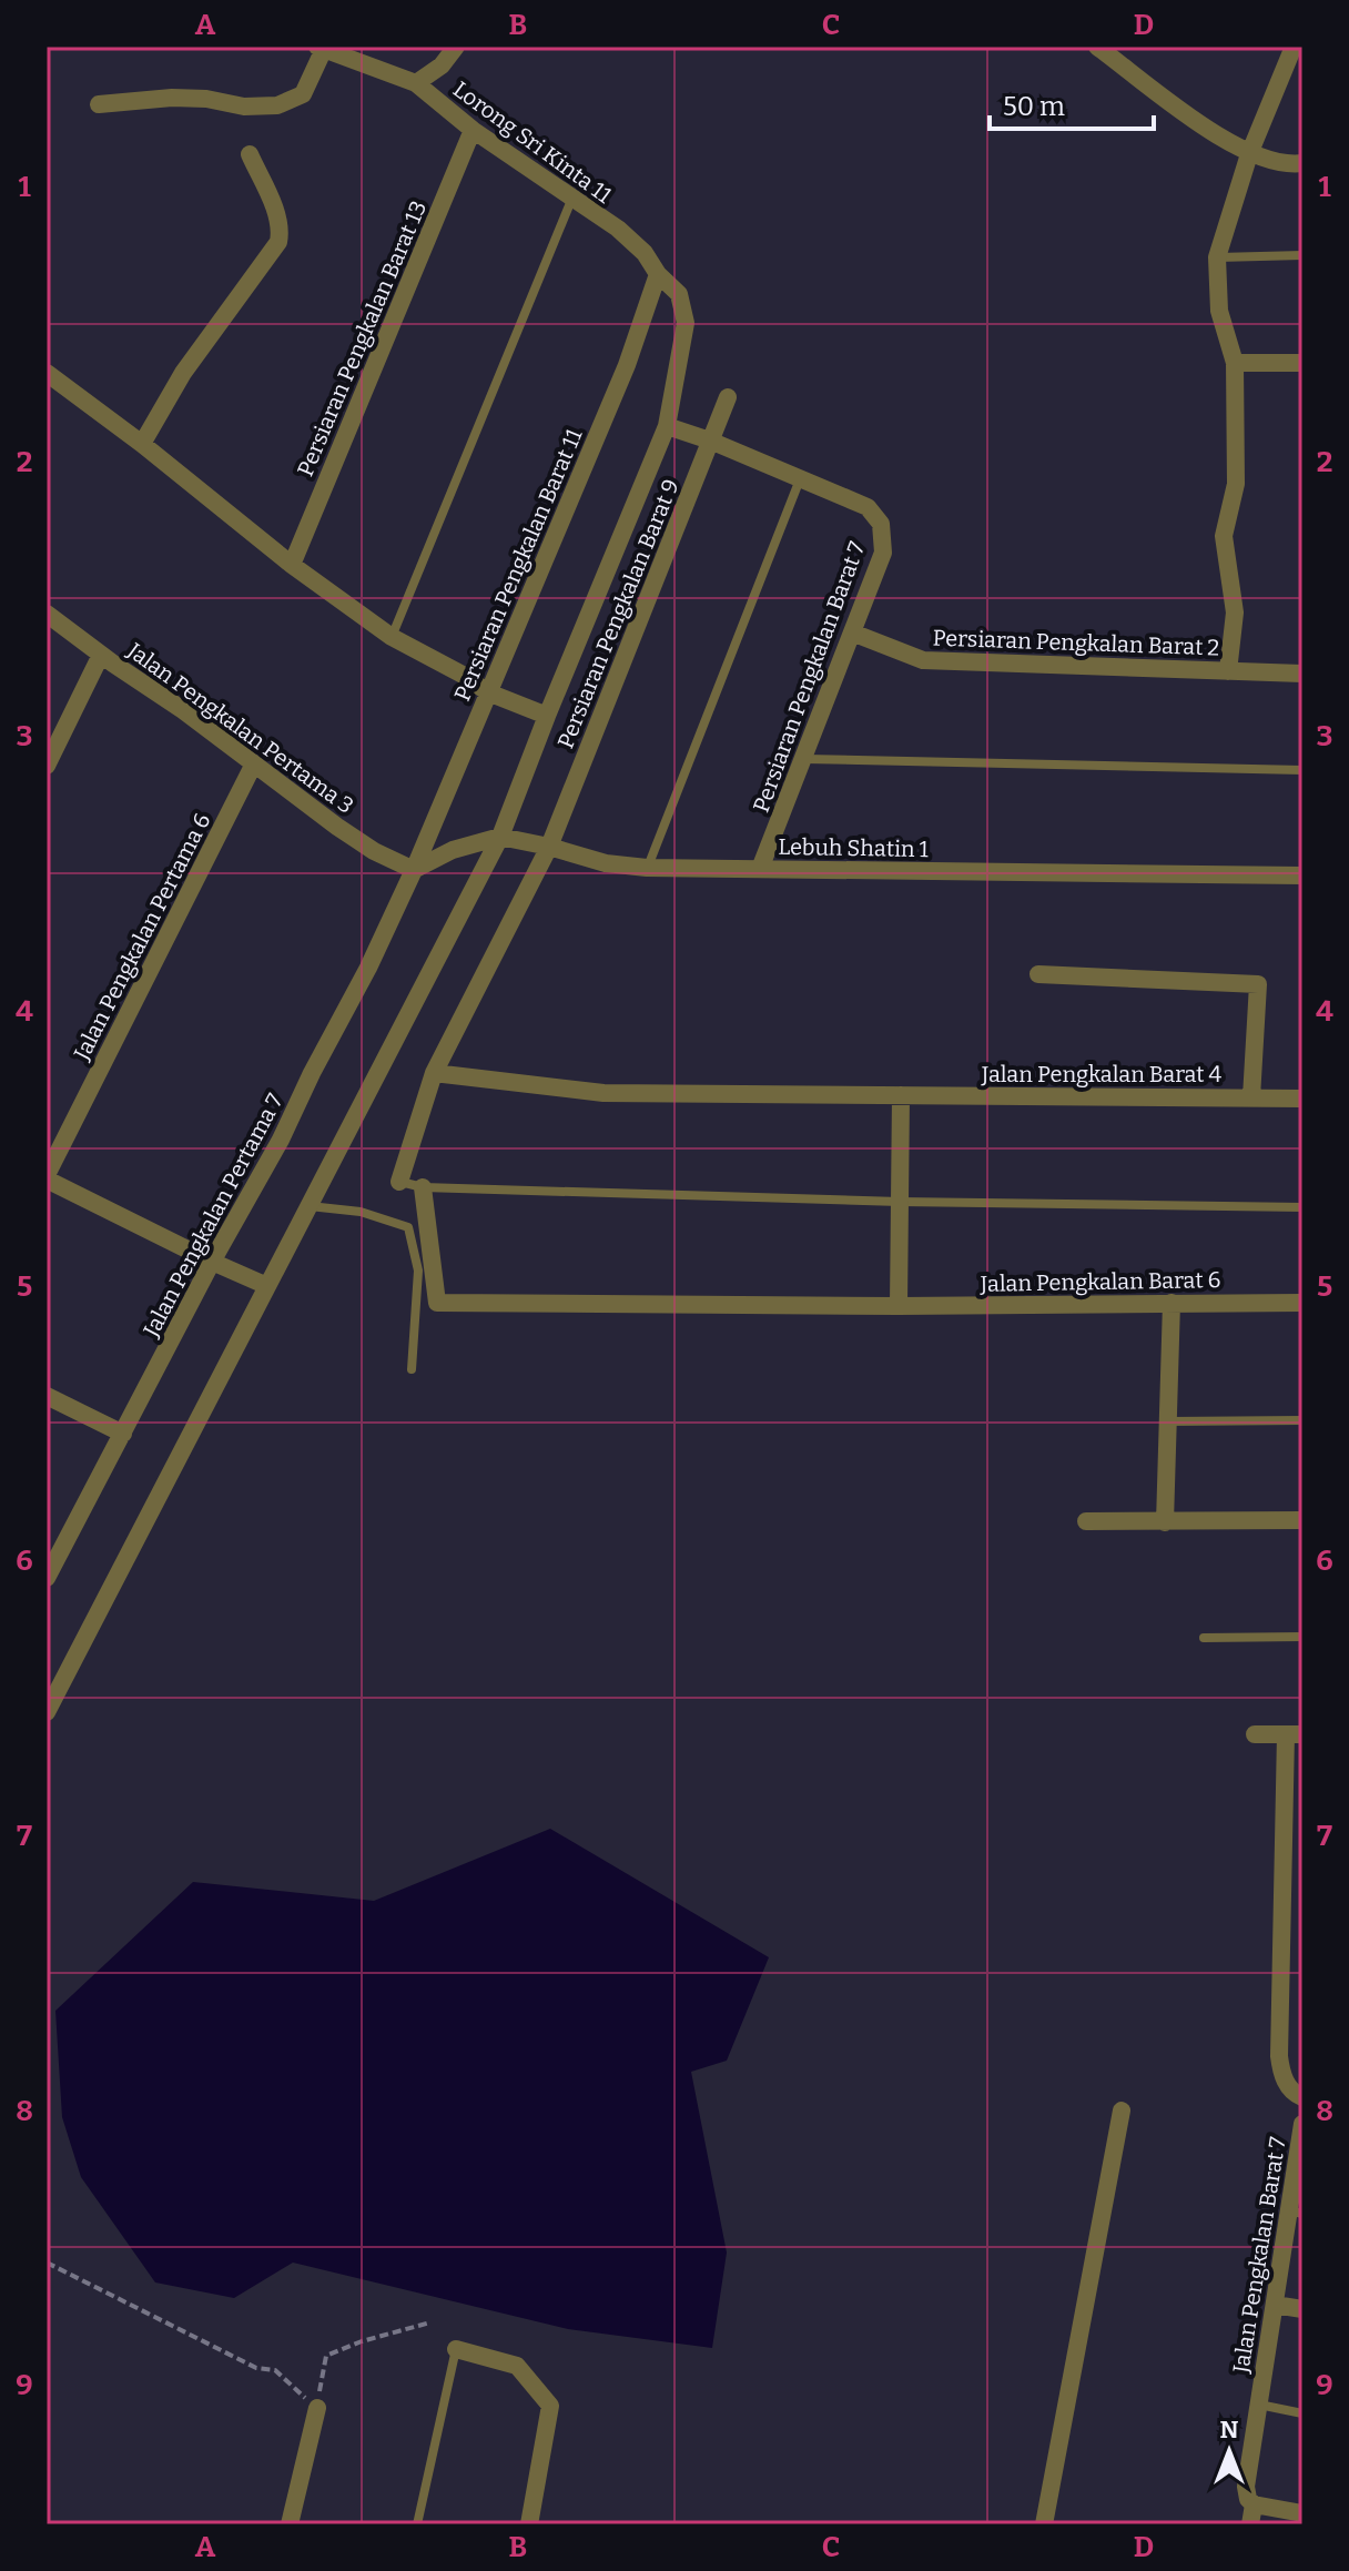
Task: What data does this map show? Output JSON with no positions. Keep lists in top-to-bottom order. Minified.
{"streets":{"street":["Lorong Sri Kinta 11","Persiaran Pengkalan Barat 13","Persiaran Pengkalan Barat 11","Persiaran Pengkalan Barat 9","Persiaran Pengkalan Barat 2","Persiaran Pengkalan Barat 7","Jalan Pengkalan Pertama 3","Lebuh Shatin 1","Jalan Pengkalan Pertama 6","Jalan Pengkalan Barat 4","Jalan Pengkalan Pertama 7","Jalan Pengkalan Barat 6","Jalan Pengkalan Barat 7"]},"crossings":[["Lorong Sri Kinta 11","Persiaran Pengkalan Barat 13"],["Lorong Sri Kinta 11","Persiaran Pengkalan Barat 11"],["Lorong Sri Kinta 11","Persiaran Pengkalan Barat 7"],["Lorong Sri Kinta 11","Lebuh Shatin 1"],["Persiaran Pengkalan Barat 11","Jalan Pengkalan Pertama 3"],["Persiaran Pengkalan Barat 11","Lebuh Shatin 1"],["Persiaran Pengkalan Barat 11","Jalan Pengkalan Pertama 7"],["Persiaran Pengkalan Barat 9","Persiaran Pengkalan Barat 7"],["Persiaran Pengkalan Barat 9","Lebuh Shatin 1"],["Persiaran Pengkalan Barat 9","Jalan Pengkalan Barat 4"],["Persiaran Pengkalan Barat 2","Persiaran Pengkalan Barat 7"],["Persiaran Pengkalan Barat 7","Lebuh Shatin 1"],["Jalan Pengkalan Pertama 3","Lebuh Shatin 1"],["Jalan Pengkalan Pertama 3","Jalan Pengkalan Pertama 6"],["Jalan Pengkalan Pertama 3","Jalan Pengkalan Pertama 7"],["Lebuh Shatin 1","Jalan Pengkalan Pertama 7"]],"scale_bar":"50 m","north":"top","grid":{"columns":["A","B","C","D"],"rows":["1","2","3","4","5","6","7","8","9"]}}
